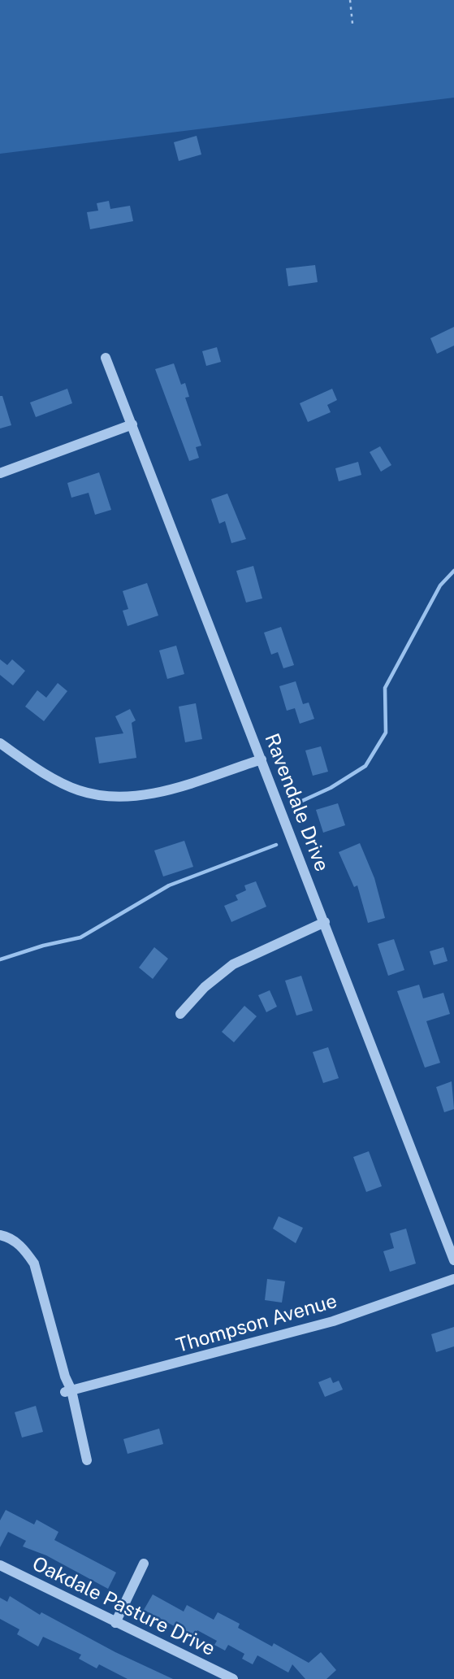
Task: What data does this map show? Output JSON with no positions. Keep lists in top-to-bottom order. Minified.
{"streets":{"street":["Ravendale Drive","Thompson Avenue","Oakdale Pasture Drive"]}}
